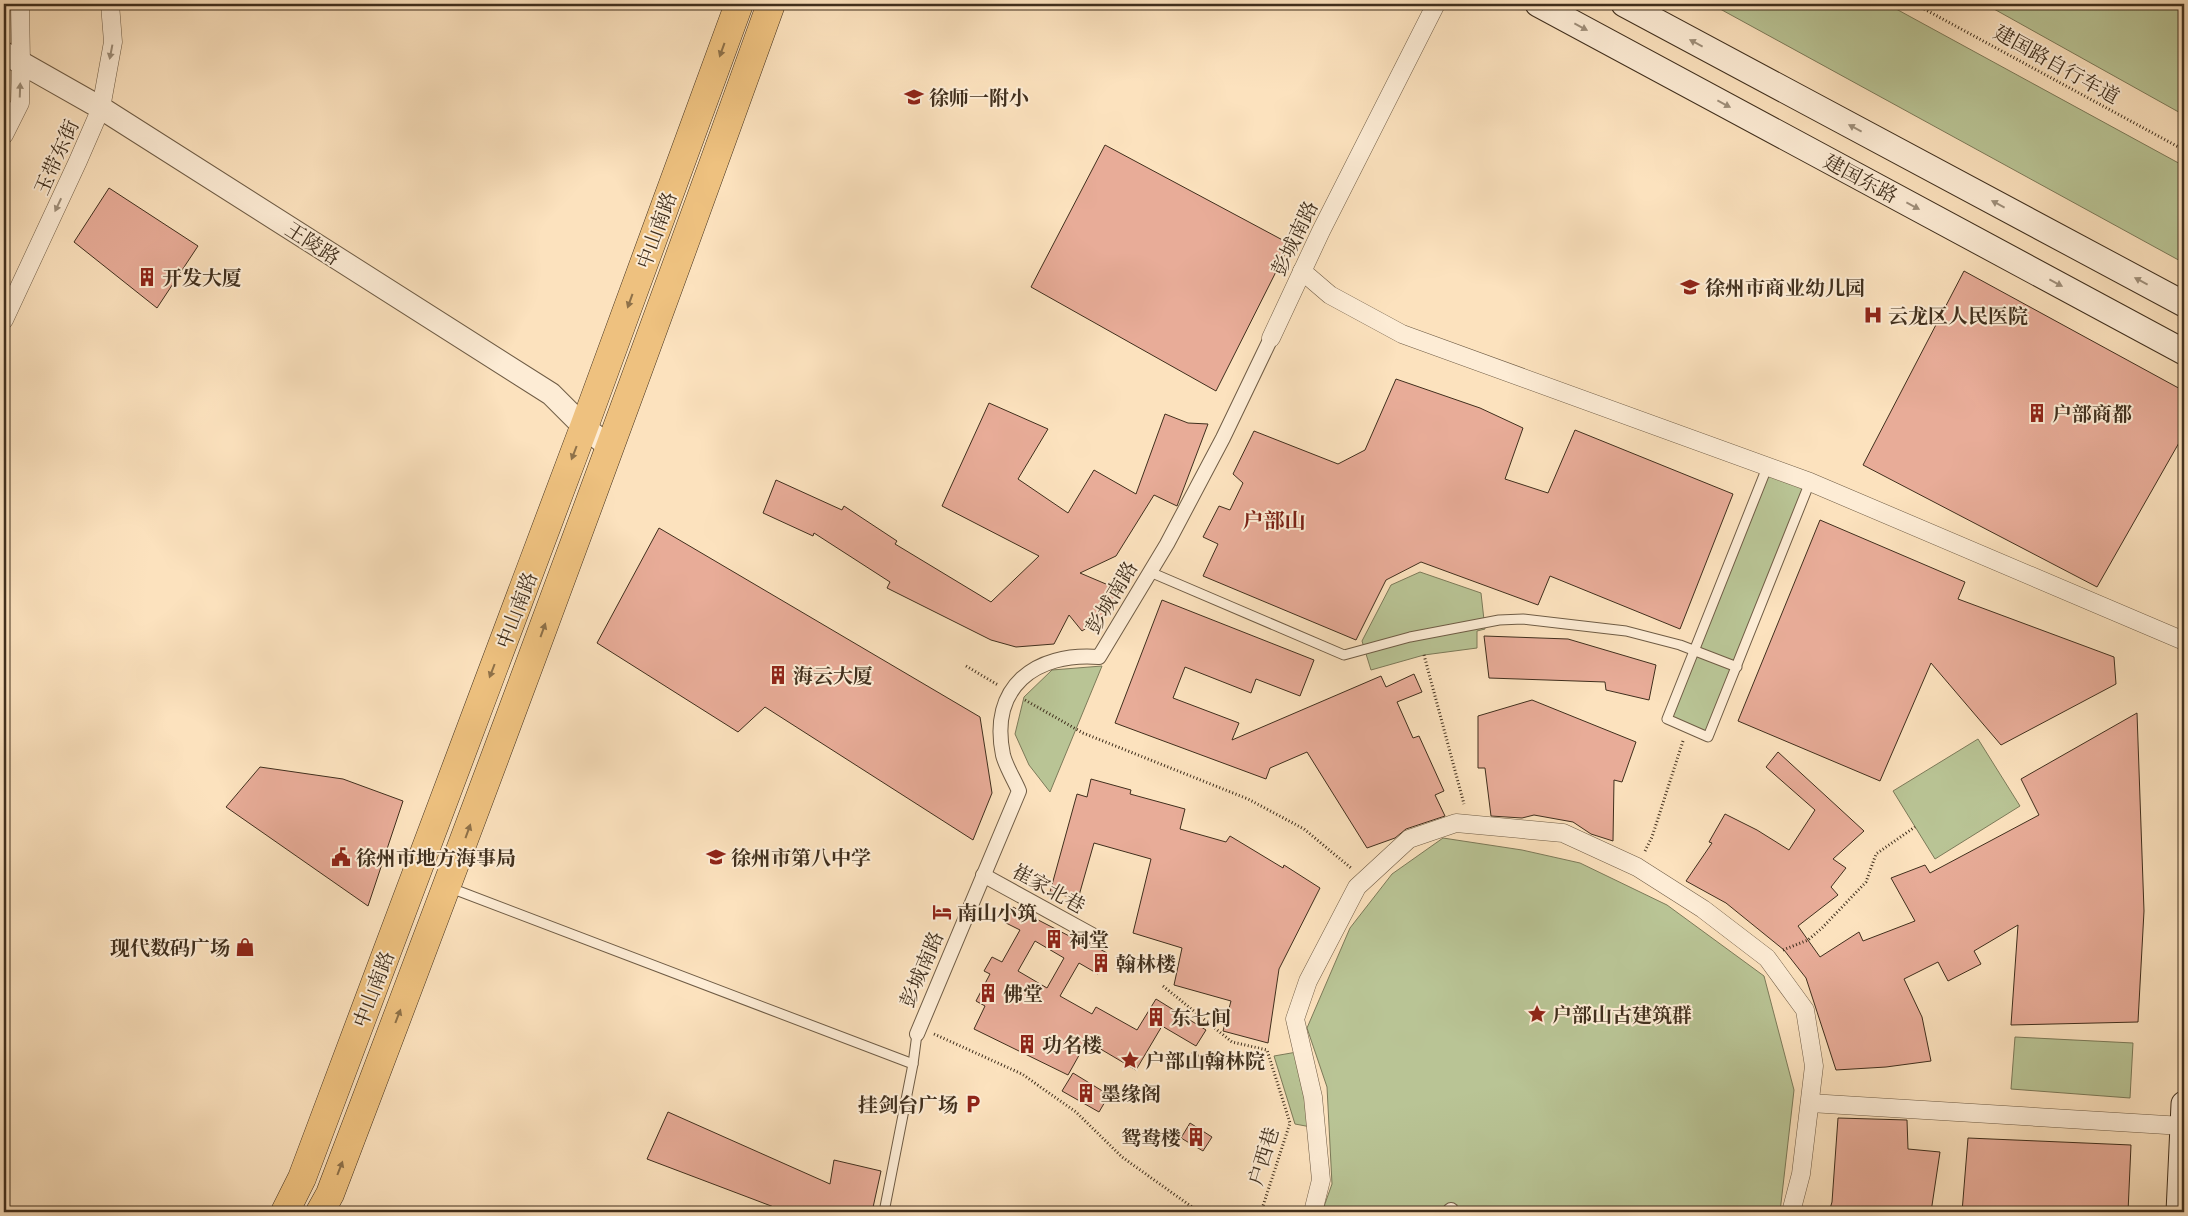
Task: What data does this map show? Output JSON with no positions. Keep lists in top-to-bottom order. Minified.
{"streets":{"main road":["建国东路","中山南路"],"street":["玉带东街","彭城南路","王陵路","崔家北巷"],"path":["建国路自行车道","户西巷"]},"crossings":[["玉带东街","王陵路"],["中山南路","王陵路"],["彭城南路","崔家北巷"]],"districts":["户部山"],"places":{"school or university":["徐师一附小","徐州市商业幼儿园","徐州市第八中学"],"building":["开发大厦","户部商都","海云大厦","祠堂","翰林楼","佛堂","东七间","功名楼","墨缘阁","鸳鸯楼"],"hospital":["云龙区人民医院"],"public building":["徐州市地方海事局"],"hotel":["南山小筑"],"shop":["现代数码广场"],"place":["户部山古建筑群","户部山翰林院"],"parking":["挂剑台广场"]}}
